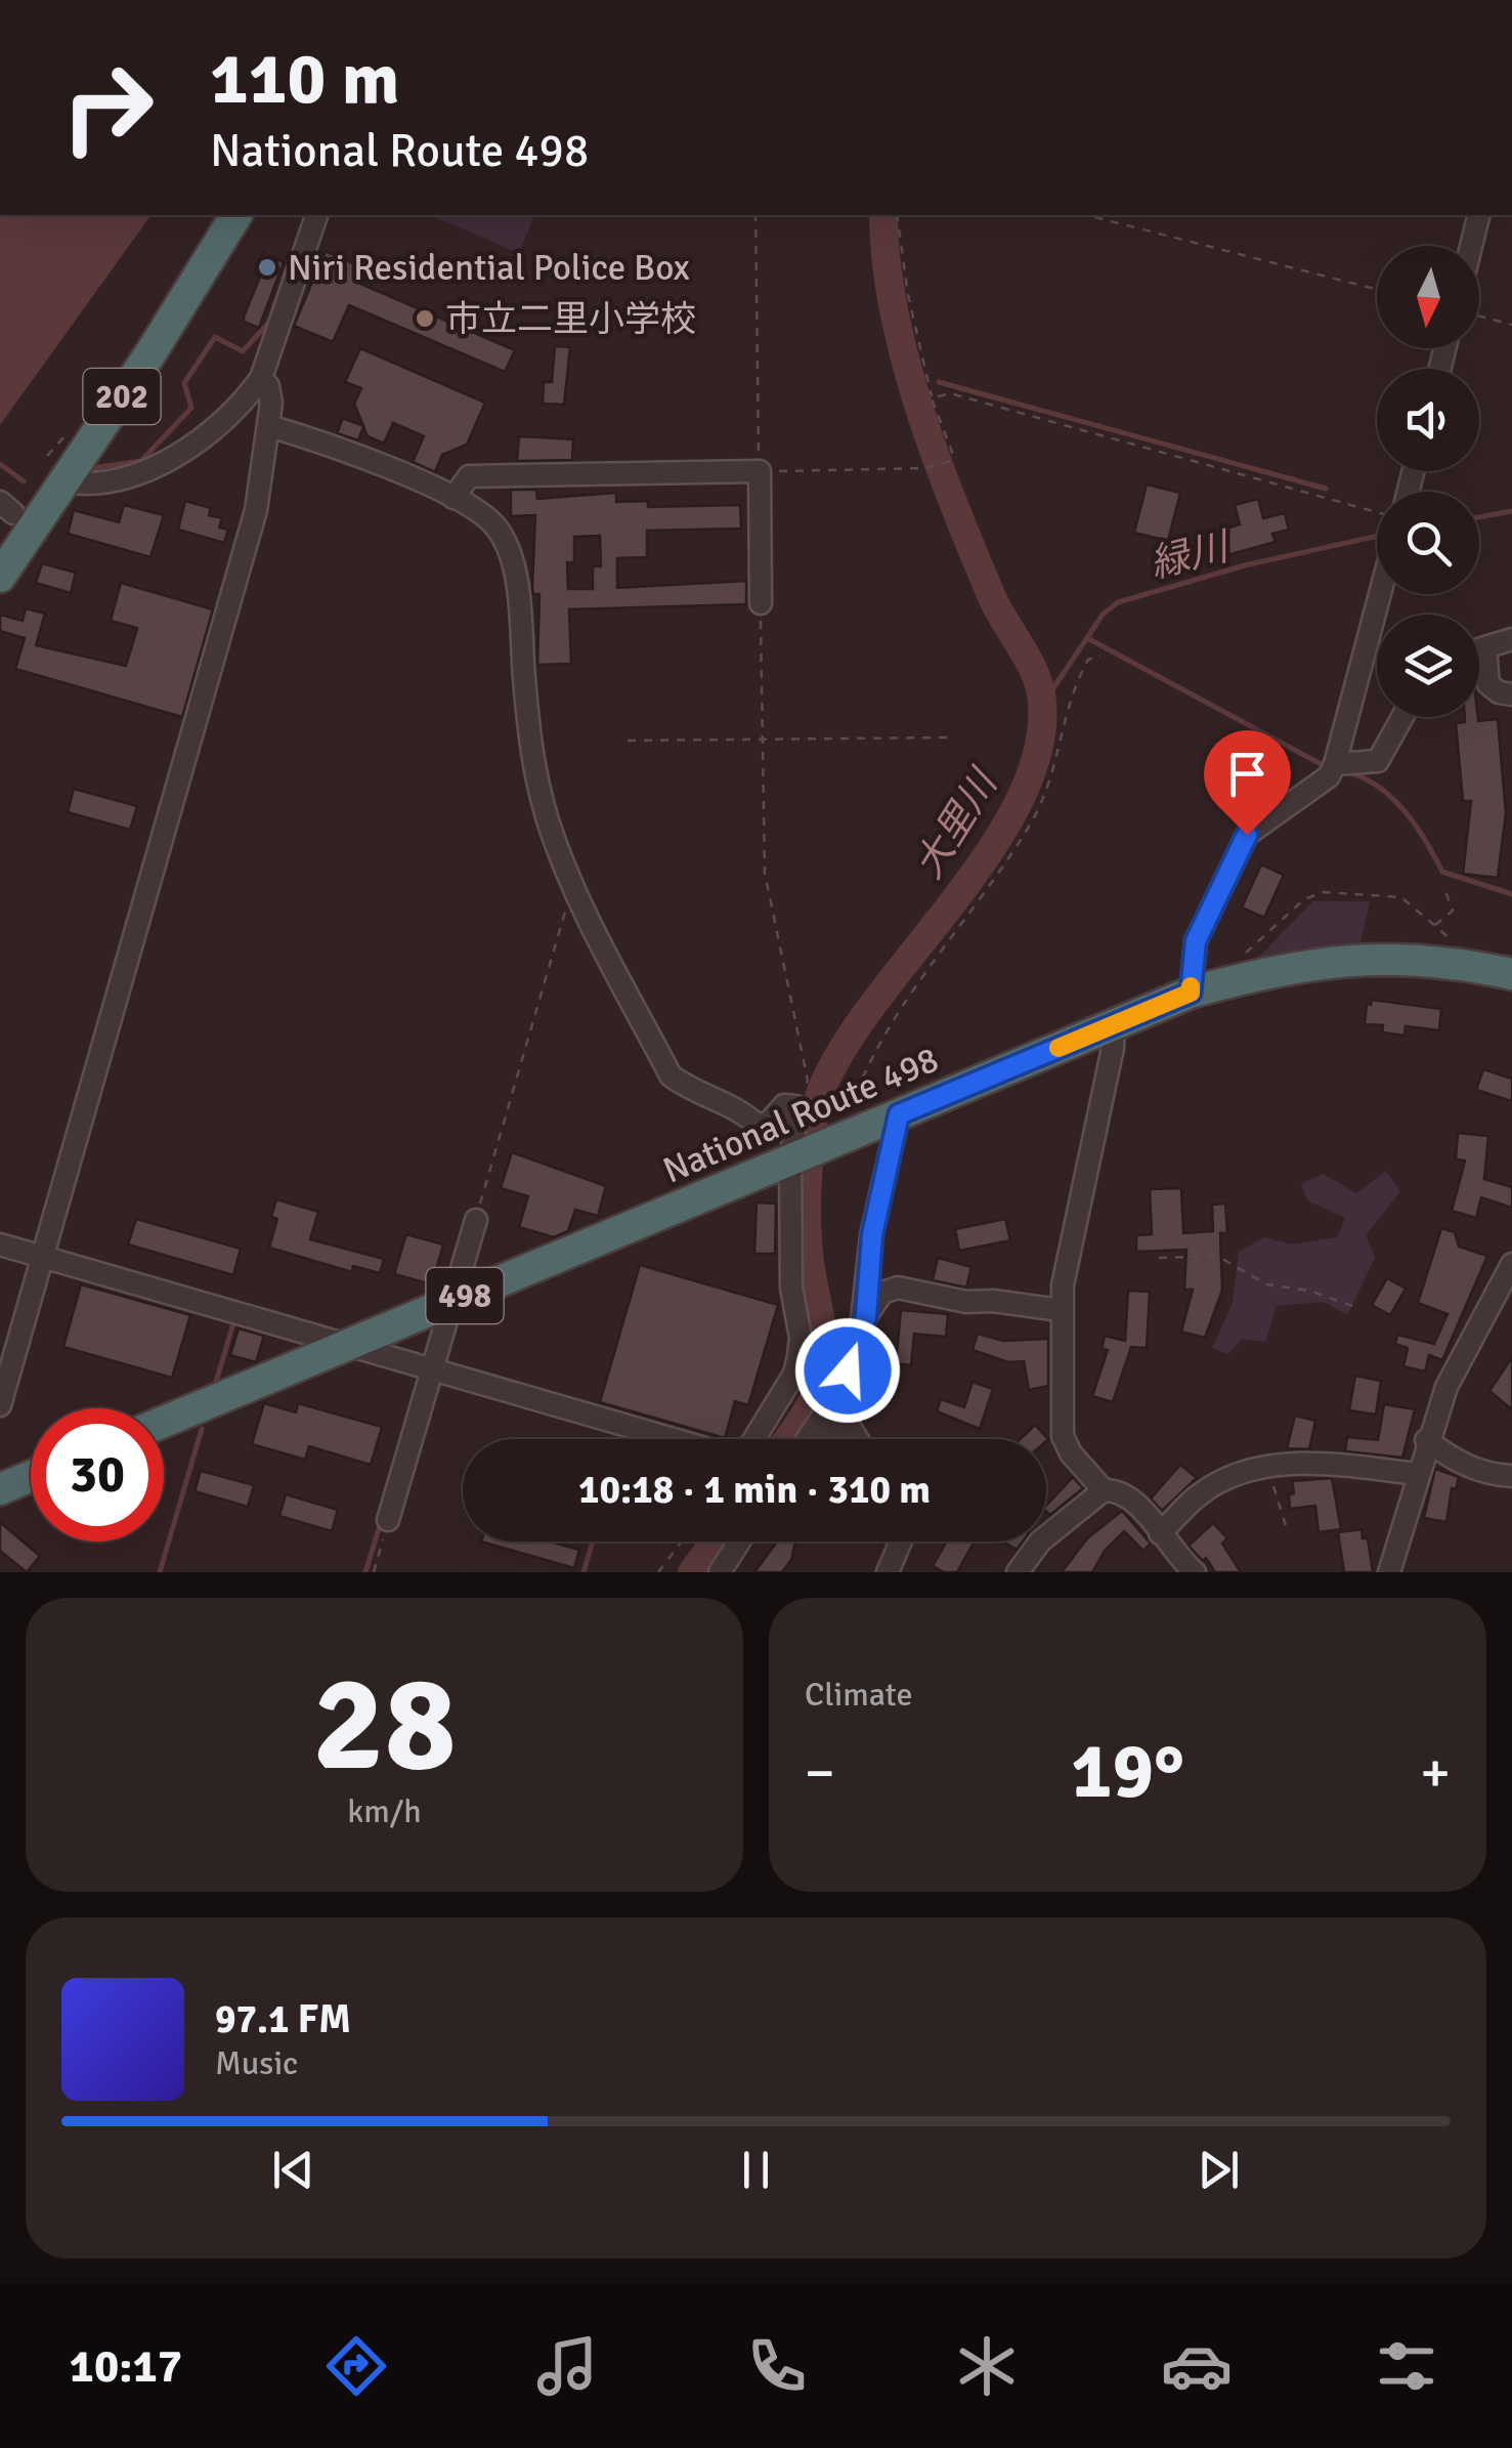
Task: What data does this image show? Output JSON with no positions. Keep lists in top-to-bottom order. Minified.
{"streets":{"highway":["202","National Route 498","498"]},"water":["緑川","大里川"],"places":["Niri Residential Police Box","市立二里小学校"],"north":"bottom","page":{"turn":["110 m","National Route 498"],"limit":"30","trip":"10:18 · 1 min · 310 m","tile":[["28","km/h"],"Climate"],"heat":["−","19°","+"],"song":["97.1 FM","Music"],"tabs":"10:17"}}
